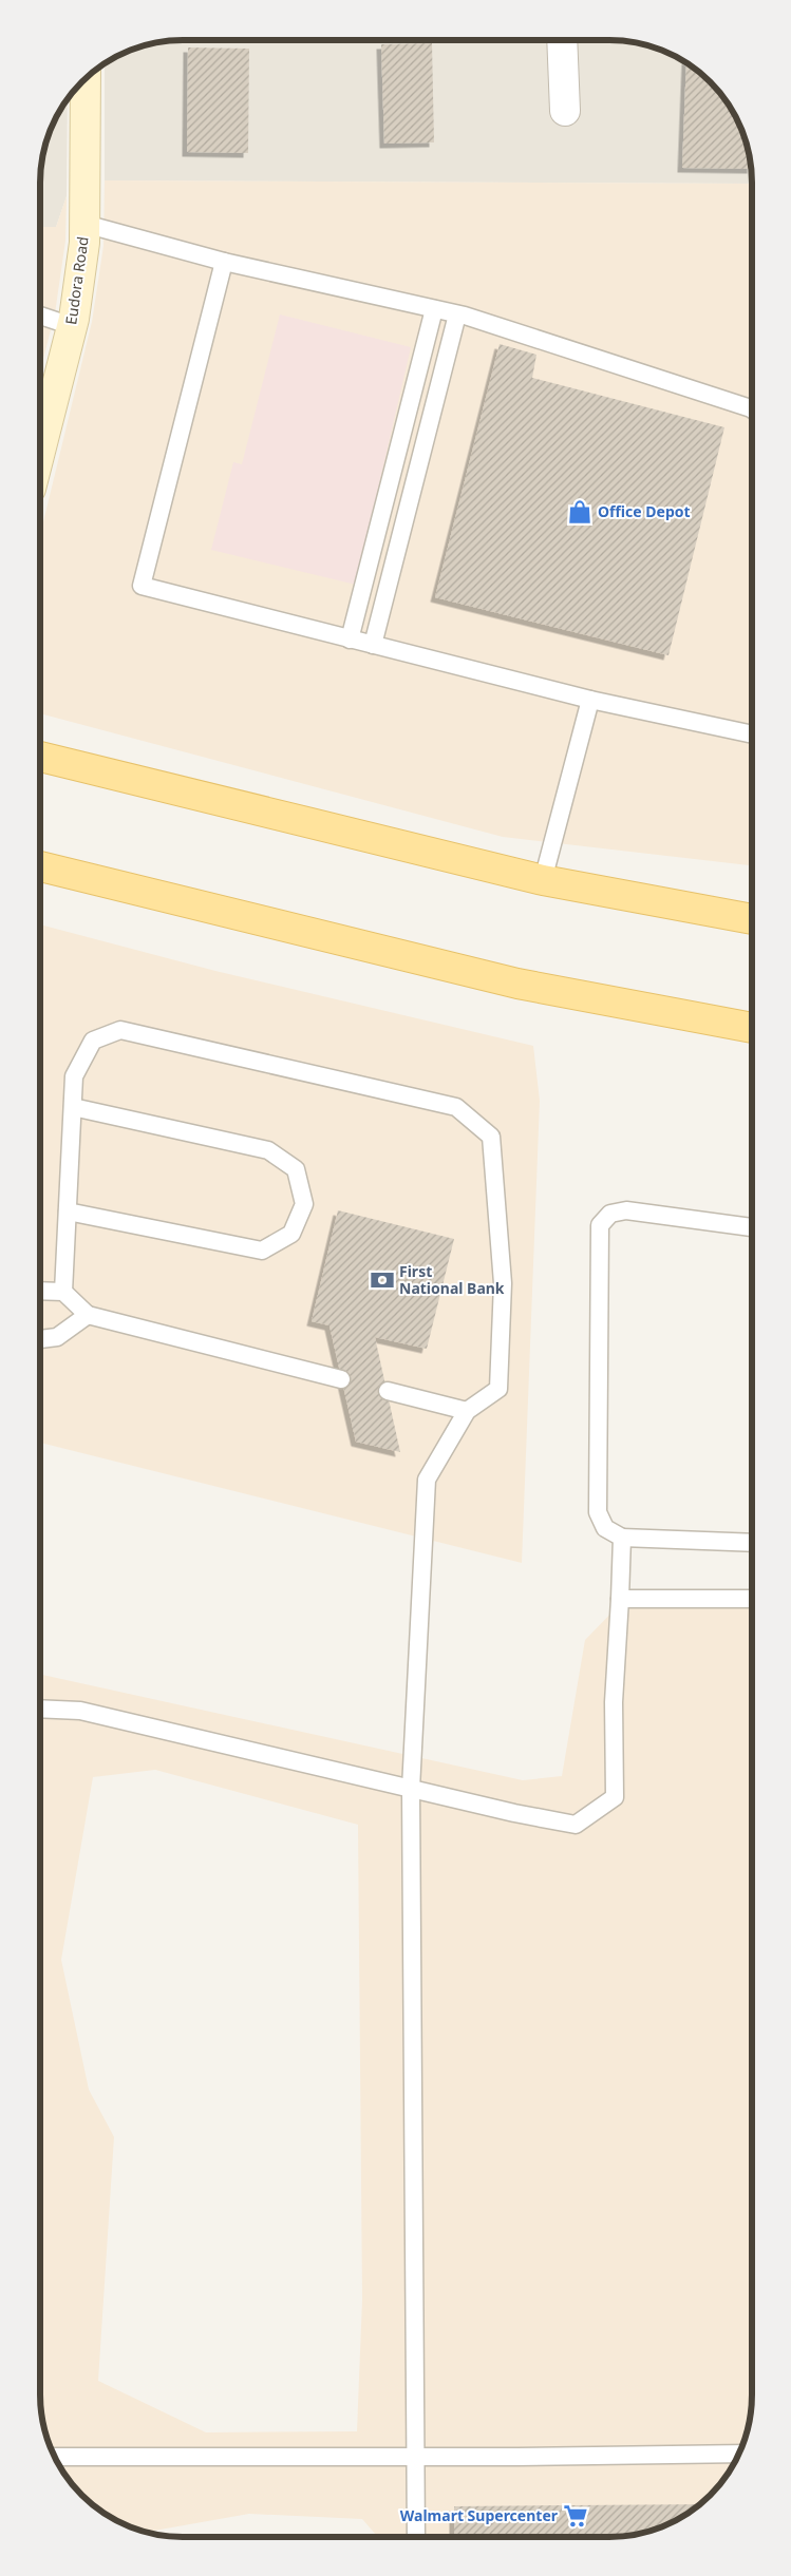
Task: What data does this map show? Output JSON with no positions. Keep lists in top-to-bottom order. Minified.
{"streets":{"street":["Eudora Road"]},"places":{"shop":["Office Depot"],"bank":["First National Bank"],"supermarket":["Walmart Supercenter"]}}
